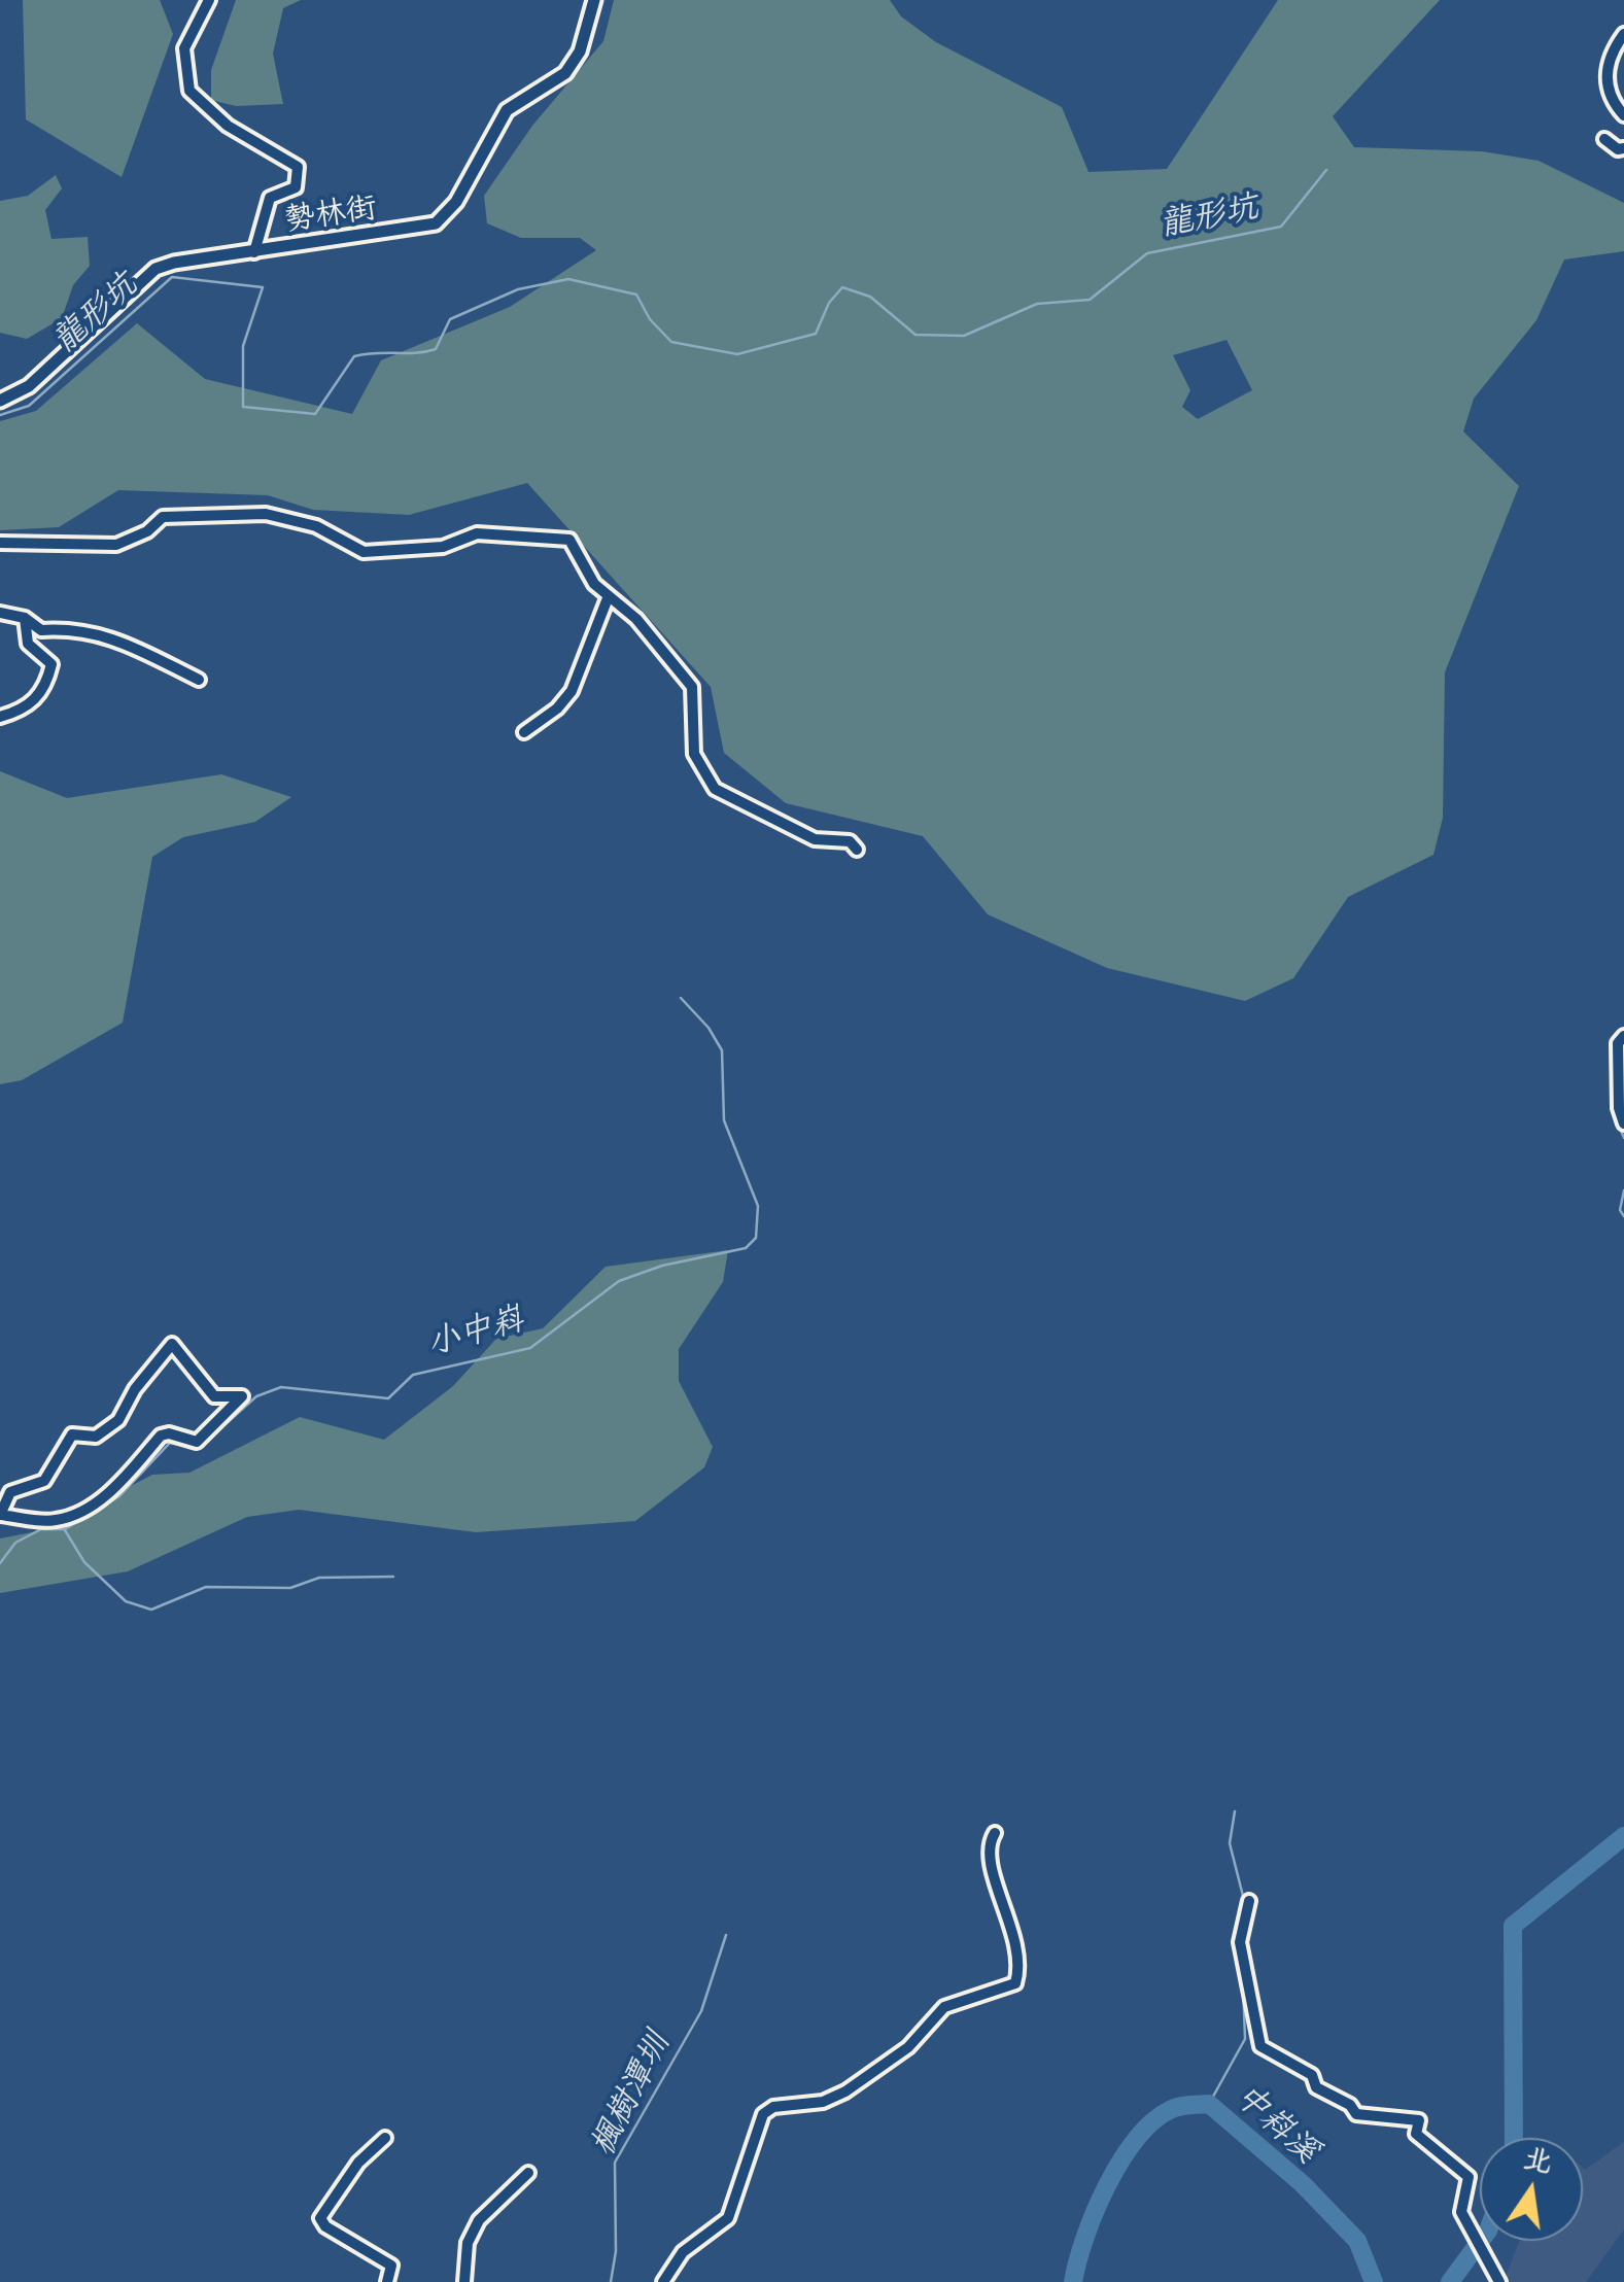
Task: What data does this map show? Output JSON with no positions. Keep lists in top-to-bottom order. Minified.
{"streets":{"street":["勢林街"]},"water":["龍形坑","小中嵙","楓樹潭圳","中嵙溪"],"north":"top"}
